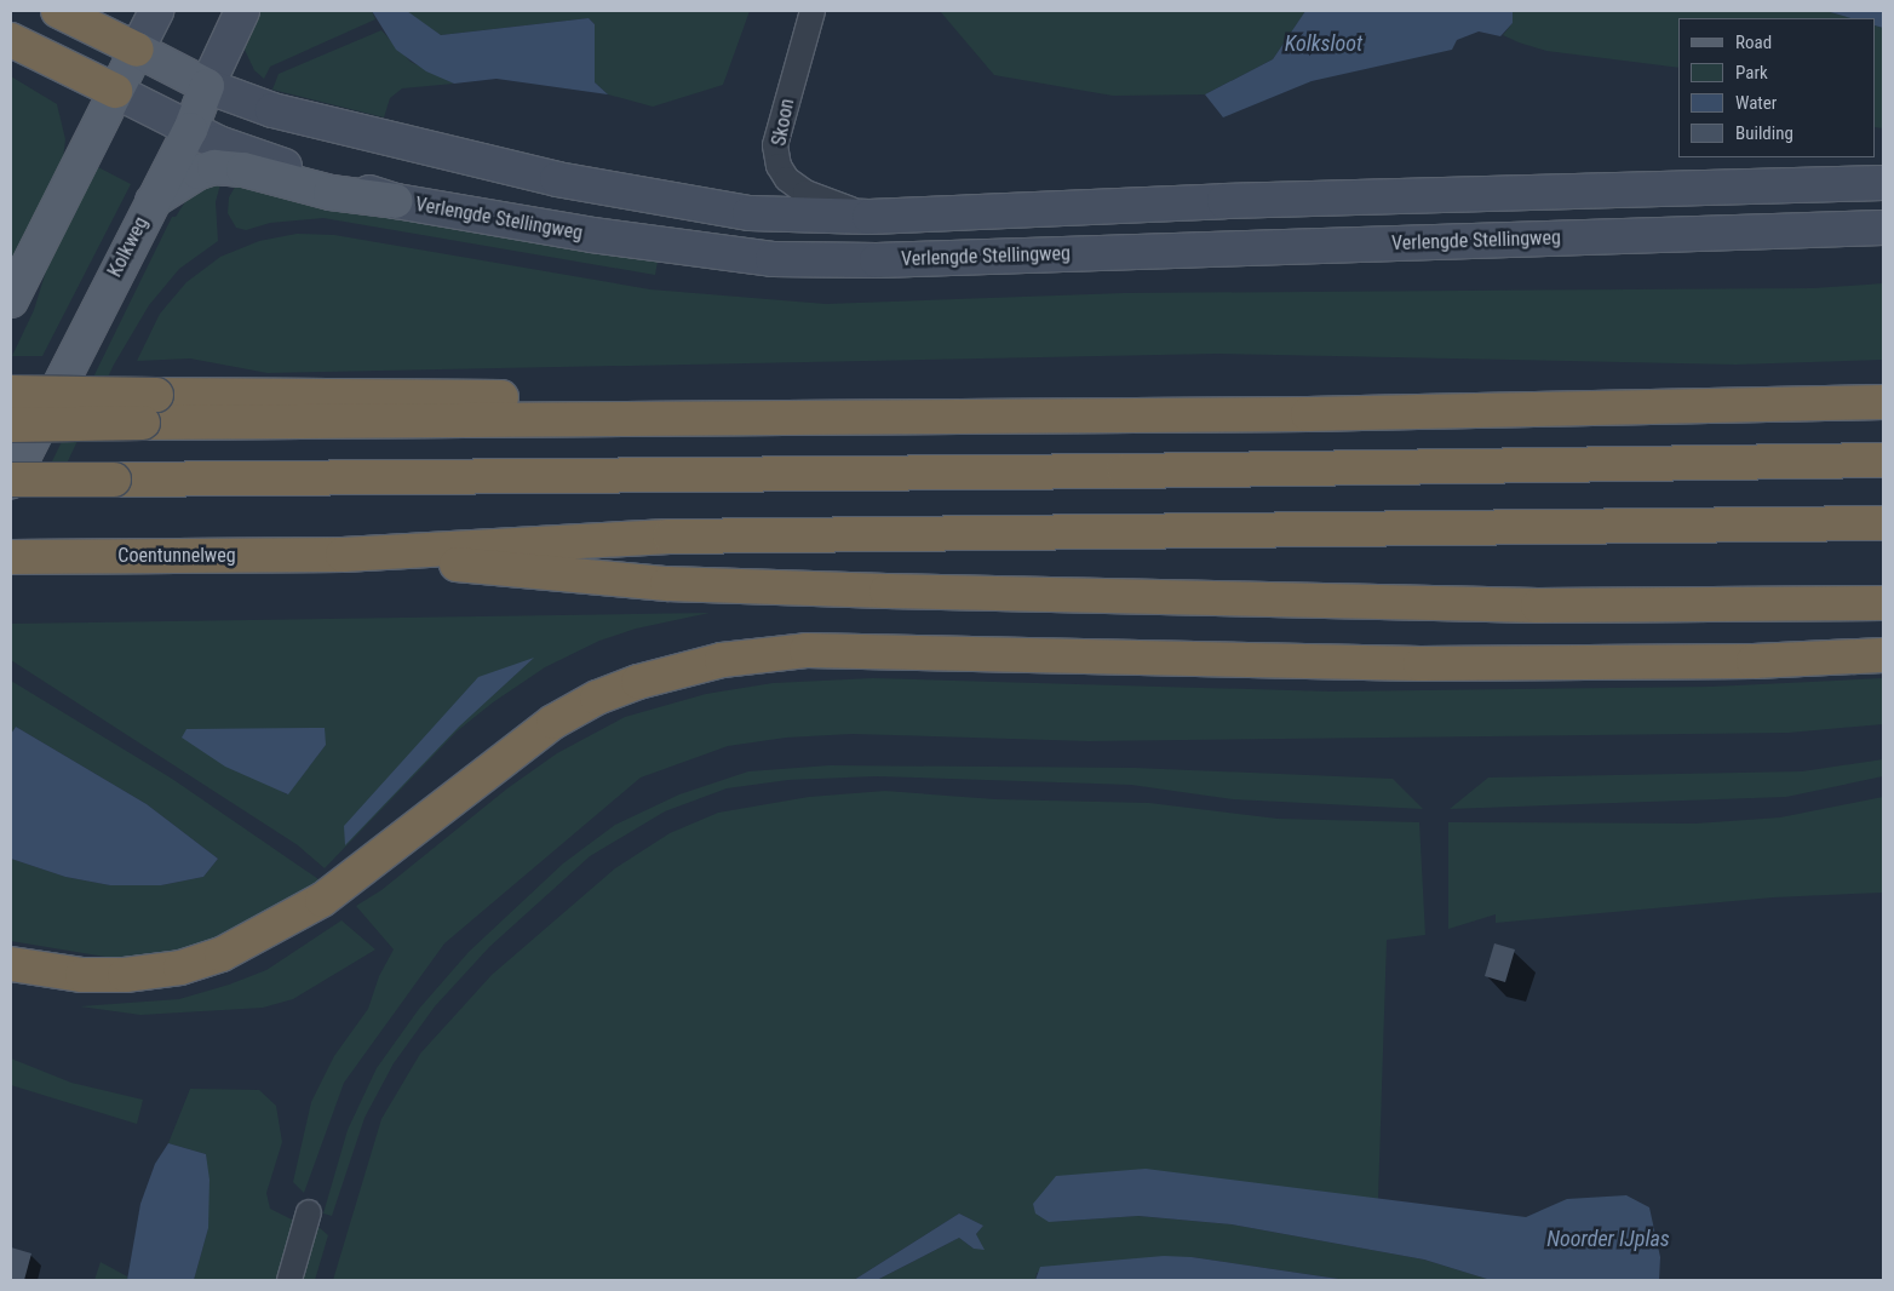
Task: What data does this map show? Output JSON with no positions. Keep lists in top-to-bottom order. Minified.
{"streets":{"highway":["Coentunnelweg"],"main road":["Verlengde Stellingweg","Kolkweg"],"street":["Skoon"]},"crossings":[["Verlengde Stellingweg","Kolkweg"]],"water":["Kolksloot","Noorder IJplas"],"legend":["Road","Park","Water","Building"]}
